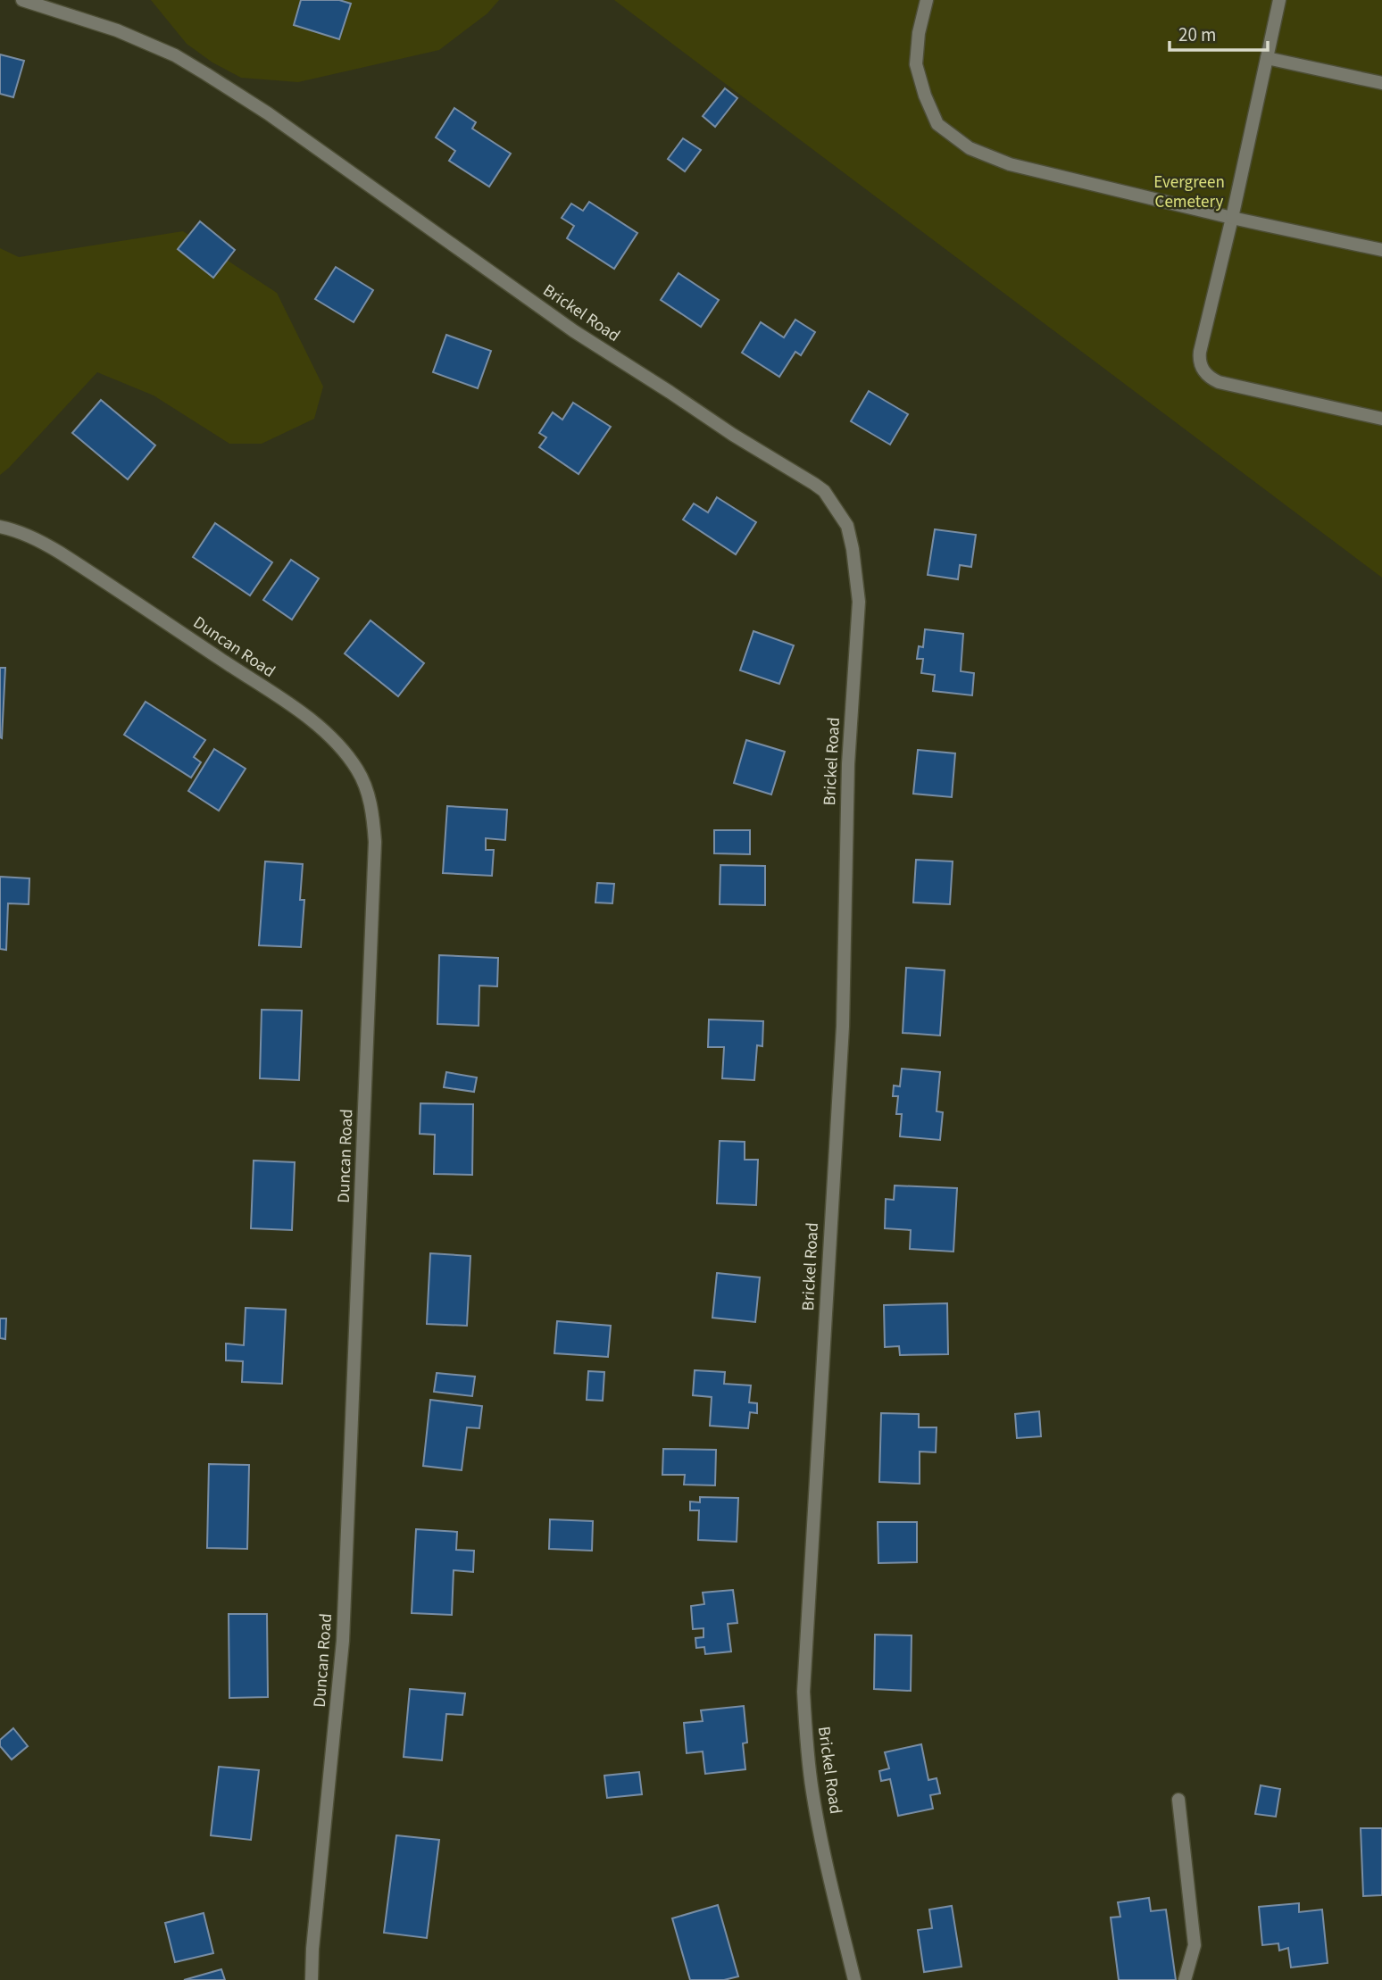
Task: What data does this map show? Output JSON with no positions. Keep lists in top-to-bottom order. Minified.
{"streets":{"street":["Brickel Road","Duncan Road"]},"parks":["Evergreen Cemetery"],"scale_bar":"20 m"}
